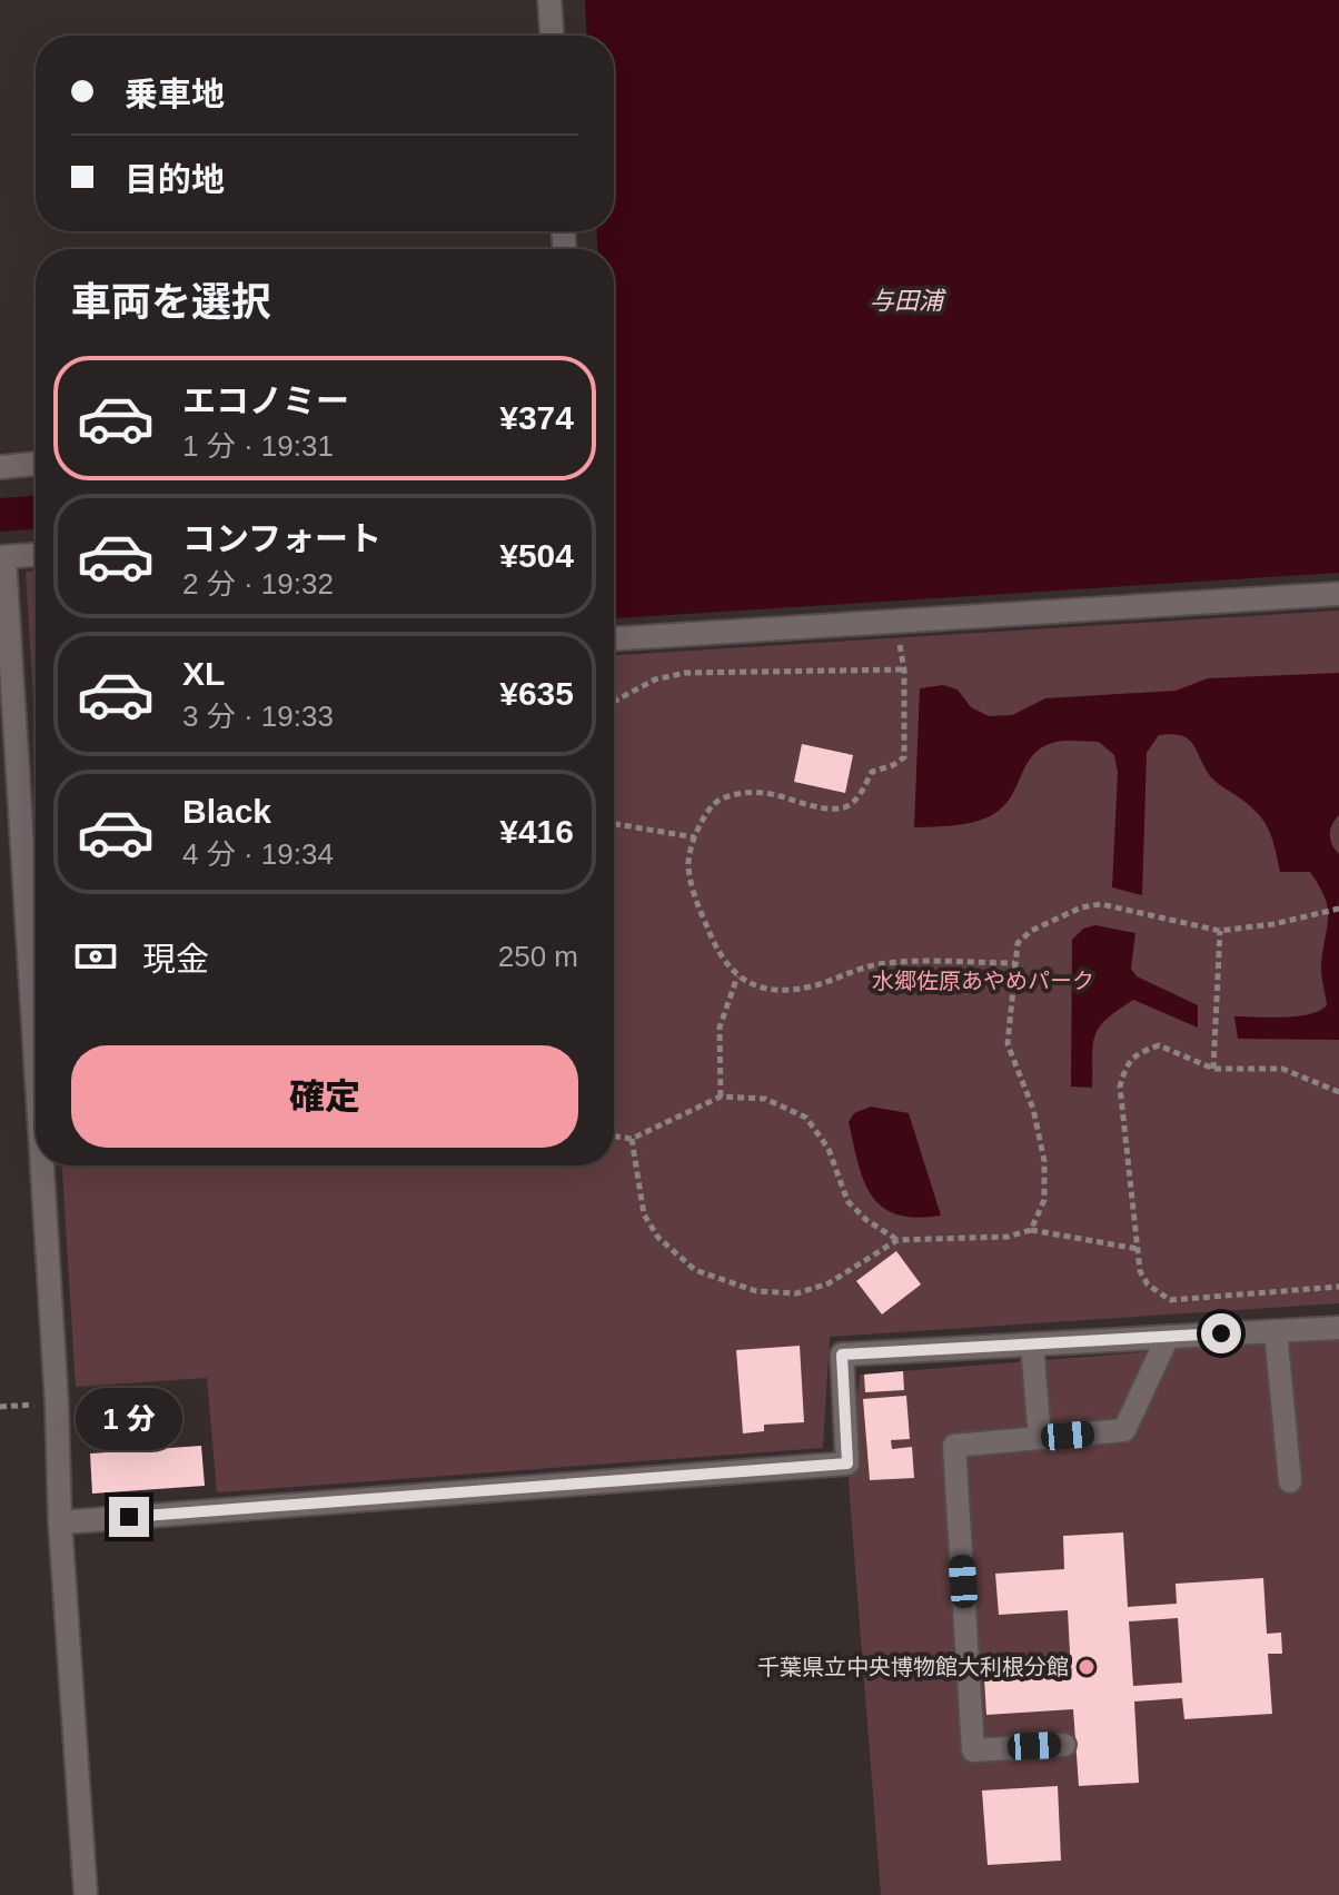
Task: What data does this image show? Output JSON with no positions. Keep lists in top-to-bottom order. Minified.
{"water":["与田浦"],"parks":["水郷佐原あやめパーク"],"places":["千葉県立中央博物館大利根分館"],"page":{"banner":["乗車地","目的地"],"heading":"車両を選択","list":[{"name":"エコノミー","note":"1 分 · 19:31","value":"¥374"},{"name":"コンフォート","note":"2 分 · 19:32","value":"¥504"},{"name":"XL","note":"3 分 · 19:33","value":"¥635"},{"name":"Black","note":"4 分 · 19:34","value":"¥416"}],"pay":["現金","250 m"],"buttons":"確定","bubble":"1 分"}}
